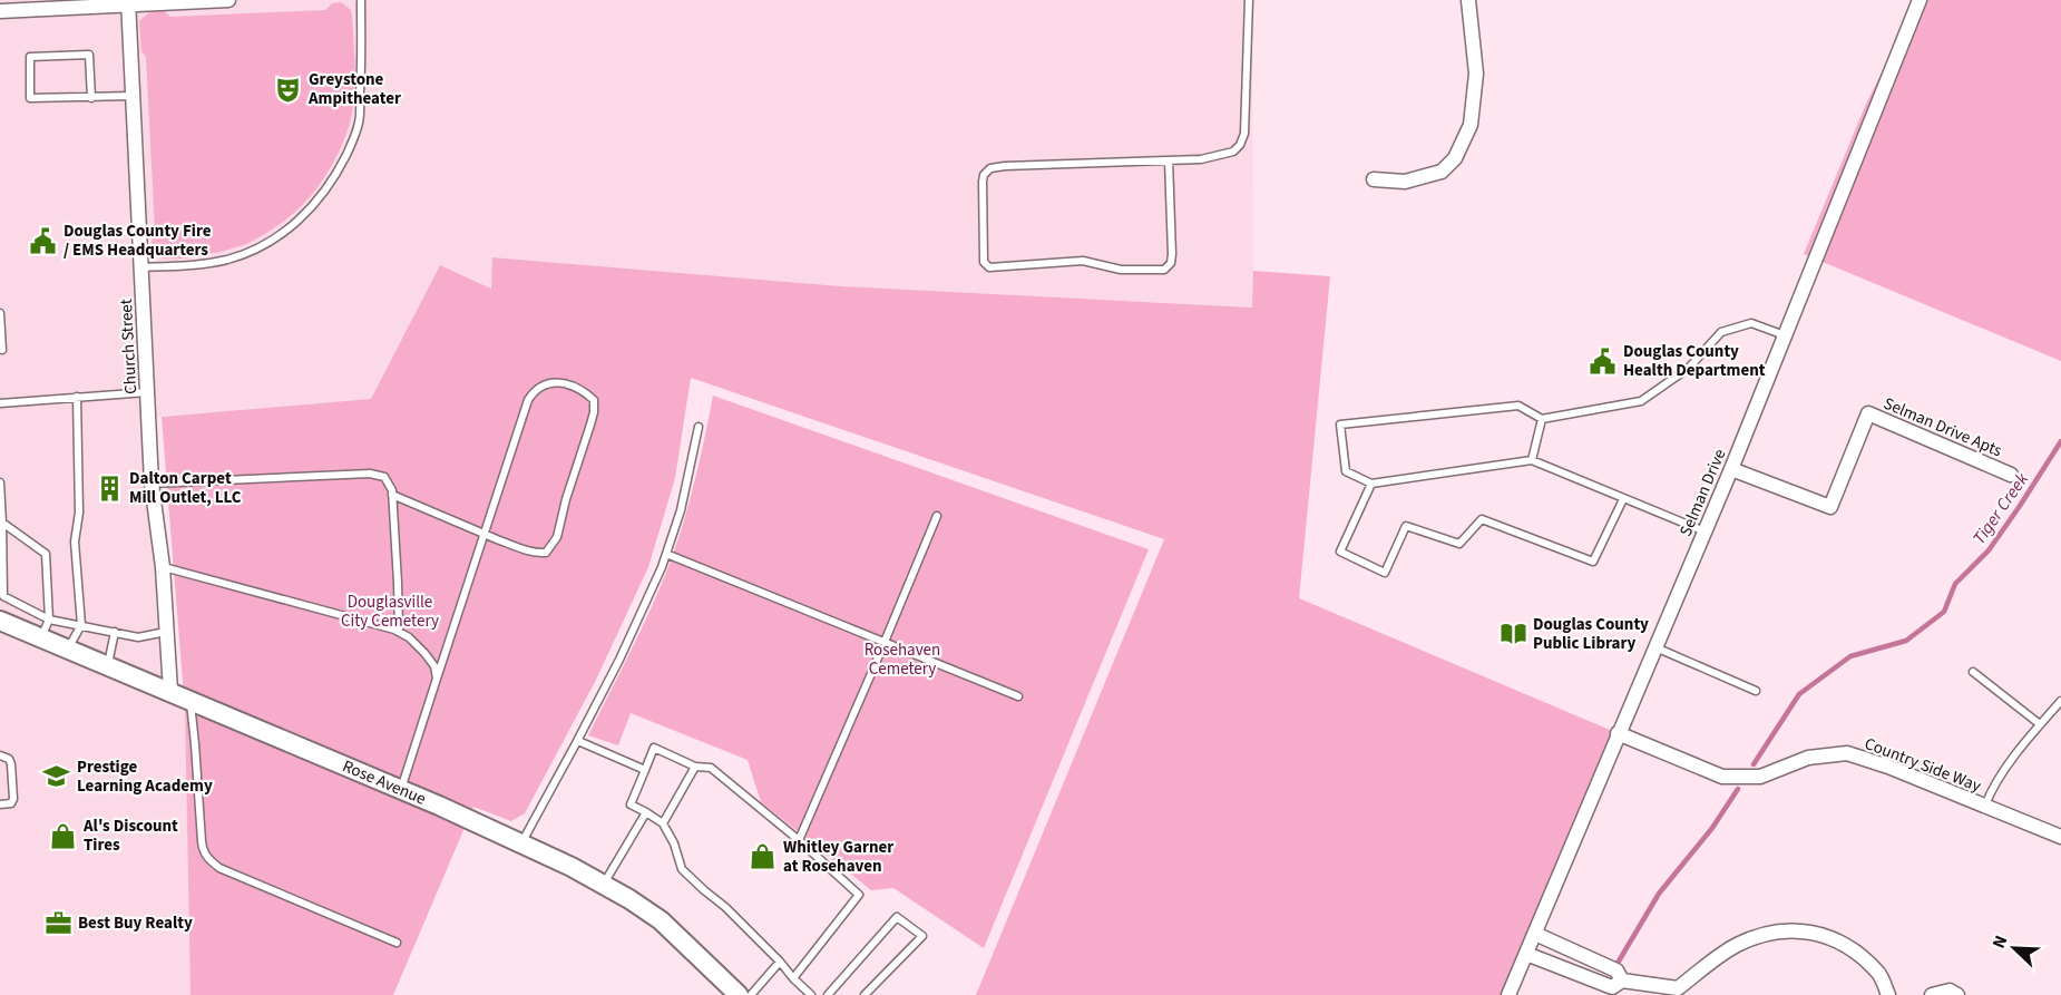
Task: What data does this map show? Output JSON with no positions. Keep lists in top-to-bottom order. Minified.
{"streets":{"street":["Church Street","Selman Drive Apts","Selman Drive","Country Side Way","Rose Avenue"]},"crossings":[["Church Street","Rose Avenue"],["Selman Drive Apts","Selman Drive"],["Selman Drive","Country Side Way"]],"water":["Tiger Creek"],"parks":["Douglasville City Cemetery","Rosehaven Cemetery"],"places":{"theatre":["Greystone Ampitheater"],"public building":["Douglas County Fire / EMS Headquarters","Douglas County Health Department"],"building":["Dalton Carpet Mill Outlet, LLC"],"library":["Douglas County Public Library"],"school or university":["Prestige Learning Academy"],"shop":["Al's Discount Tires","Whitley Garner at Rosehaven"],"office":["Best Buy Realty"]},"north":"top left"}
